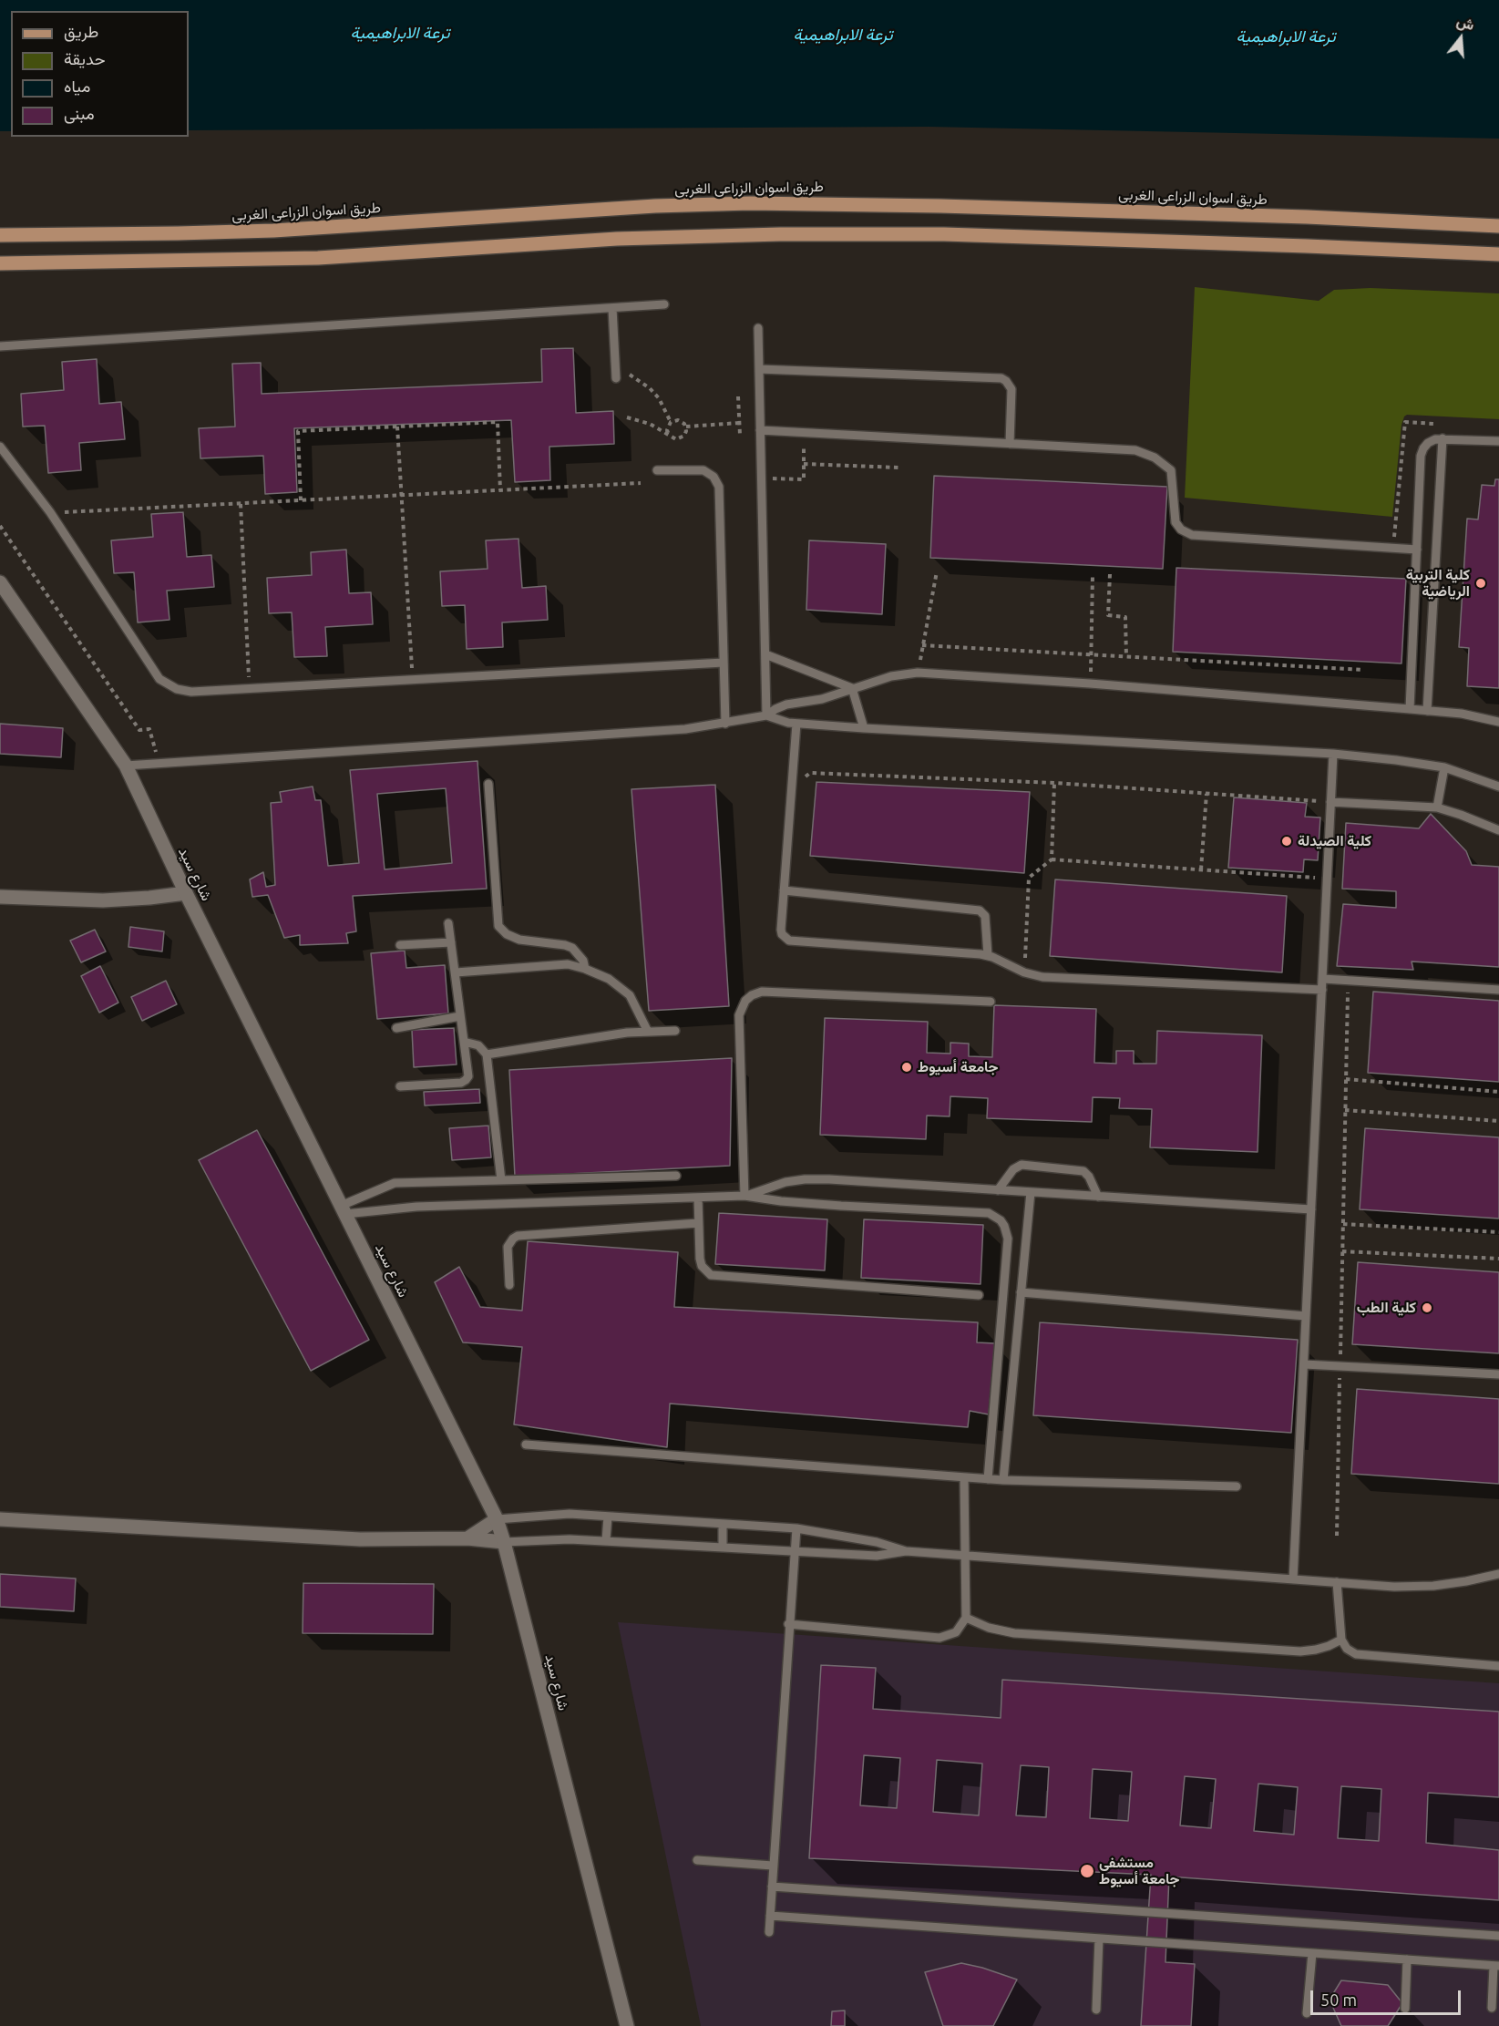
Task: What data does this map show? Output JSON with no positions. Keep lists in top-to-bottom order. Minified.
{"streets":{"main road":["طريق اسوان الزراعى الغربى","شارع سيد"]},"water":["ترعة الابراهيمية"],"places":["كلية التربية الرياضية","كلية الصيدلة","جامعة أسيوط","كلية الطب","مستشفی جامعة أسيوط"],"legend":["طريق","حديقة","مياه","مبنى"],"scale_bar":"50 m","north":"top"}
